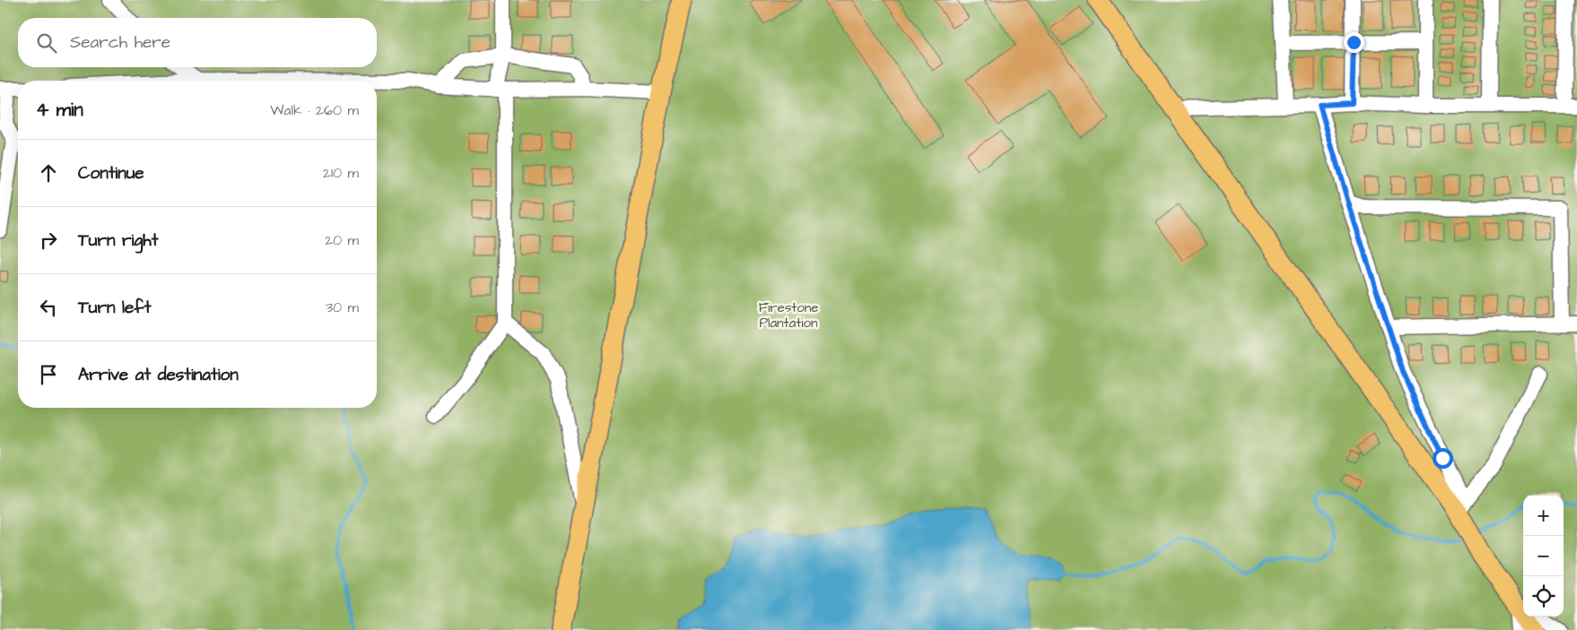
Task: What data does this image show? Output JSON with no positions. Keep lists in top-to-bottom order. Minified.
{"parks":["Firestone Plantation"],"page":{"search":"Search here","heading":["4 min","Walk · 260 m"],"list":[["Continue","210 m"],["Turn right","20 m"],["Turn left","30 m"],"Arrive at destination"],"map_buttons":["+","−"]}}
